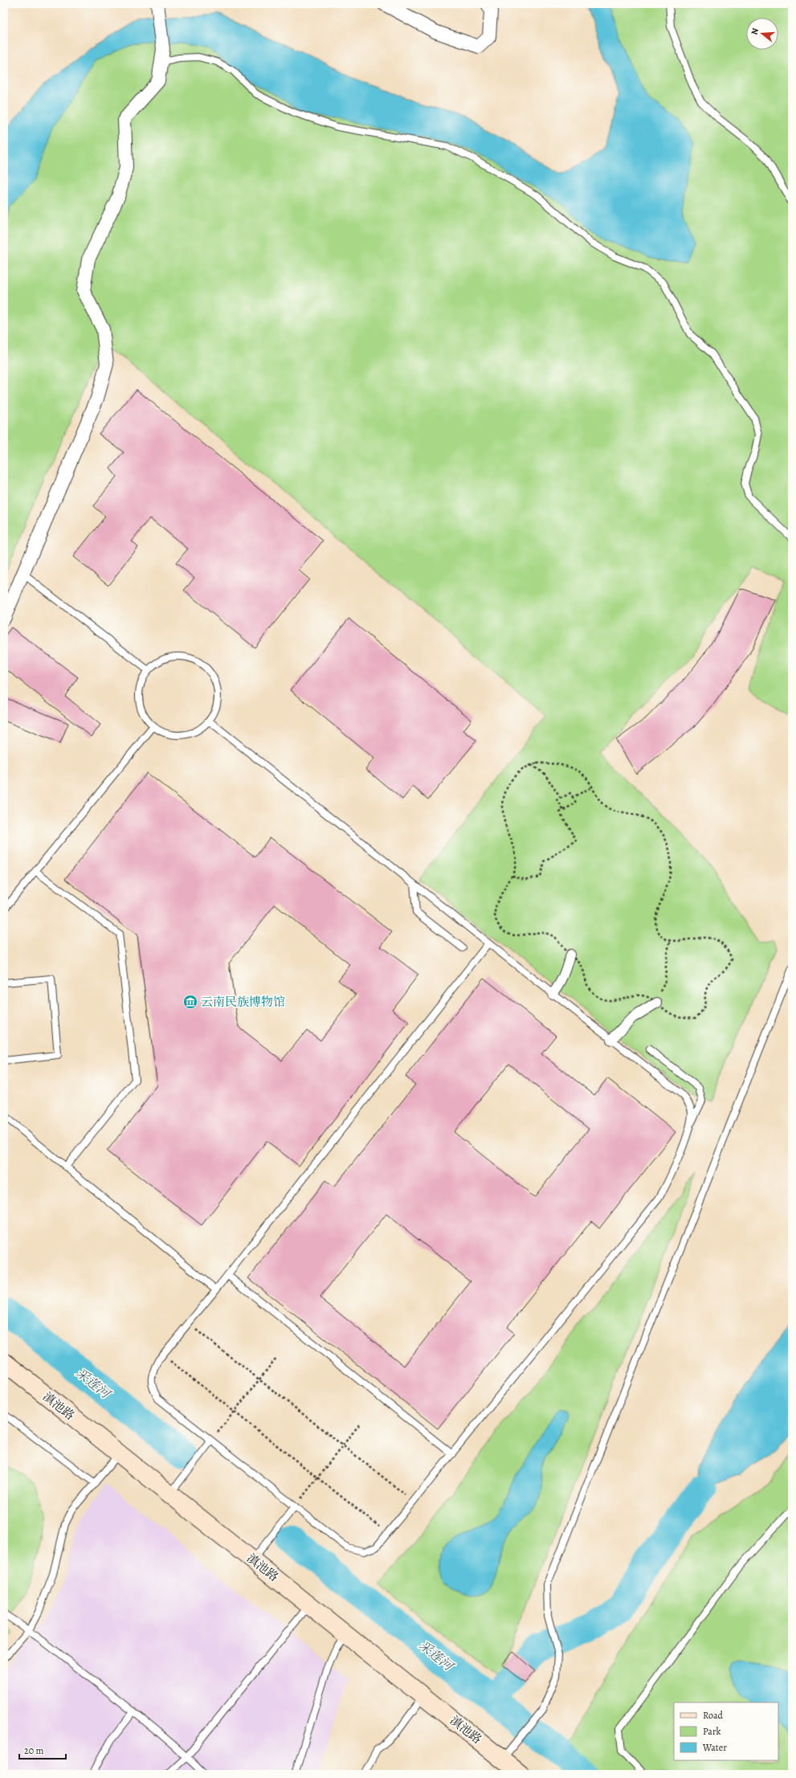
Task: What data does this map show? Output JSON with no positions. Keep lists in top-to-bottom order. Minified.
{"streets":{"main road":["滇池路"]},"water":["采莲河"],"places":{"museum":["云南民族博物馆"]},"legend":["Road","Park","Water"],"scale_bar":"20 m","north":"left"}
